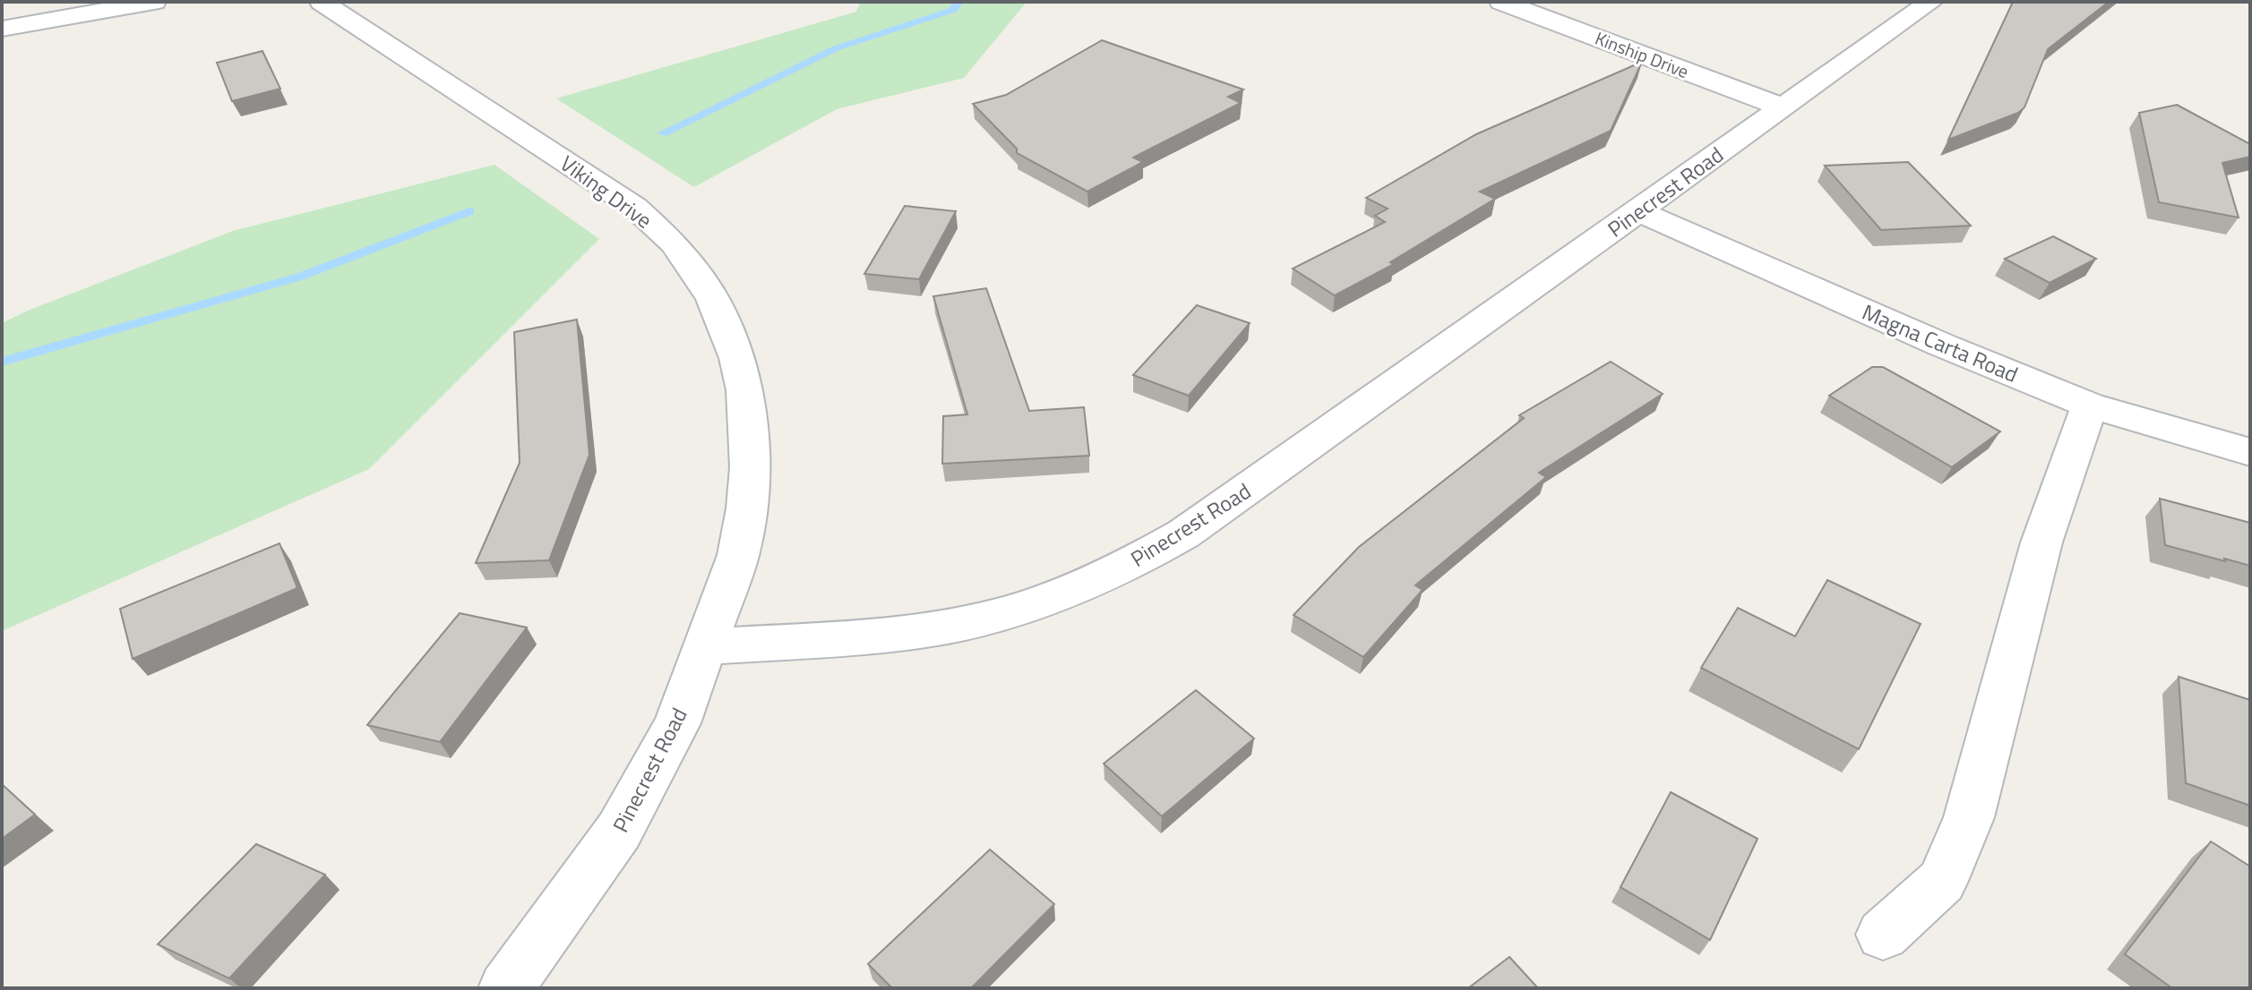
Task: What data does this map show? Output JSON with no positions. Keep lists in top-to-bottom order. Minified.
{"streets":{"street":["Kinship Drive","Viking Drive","Pinecrest Road","Magna Carta Road"]},"crossings":[["Kinship Drive","Pinecrest Road"],["Viking Drive","Pinecrest Road"],["Pinecrest Road","Magna Carta Road"]]}
